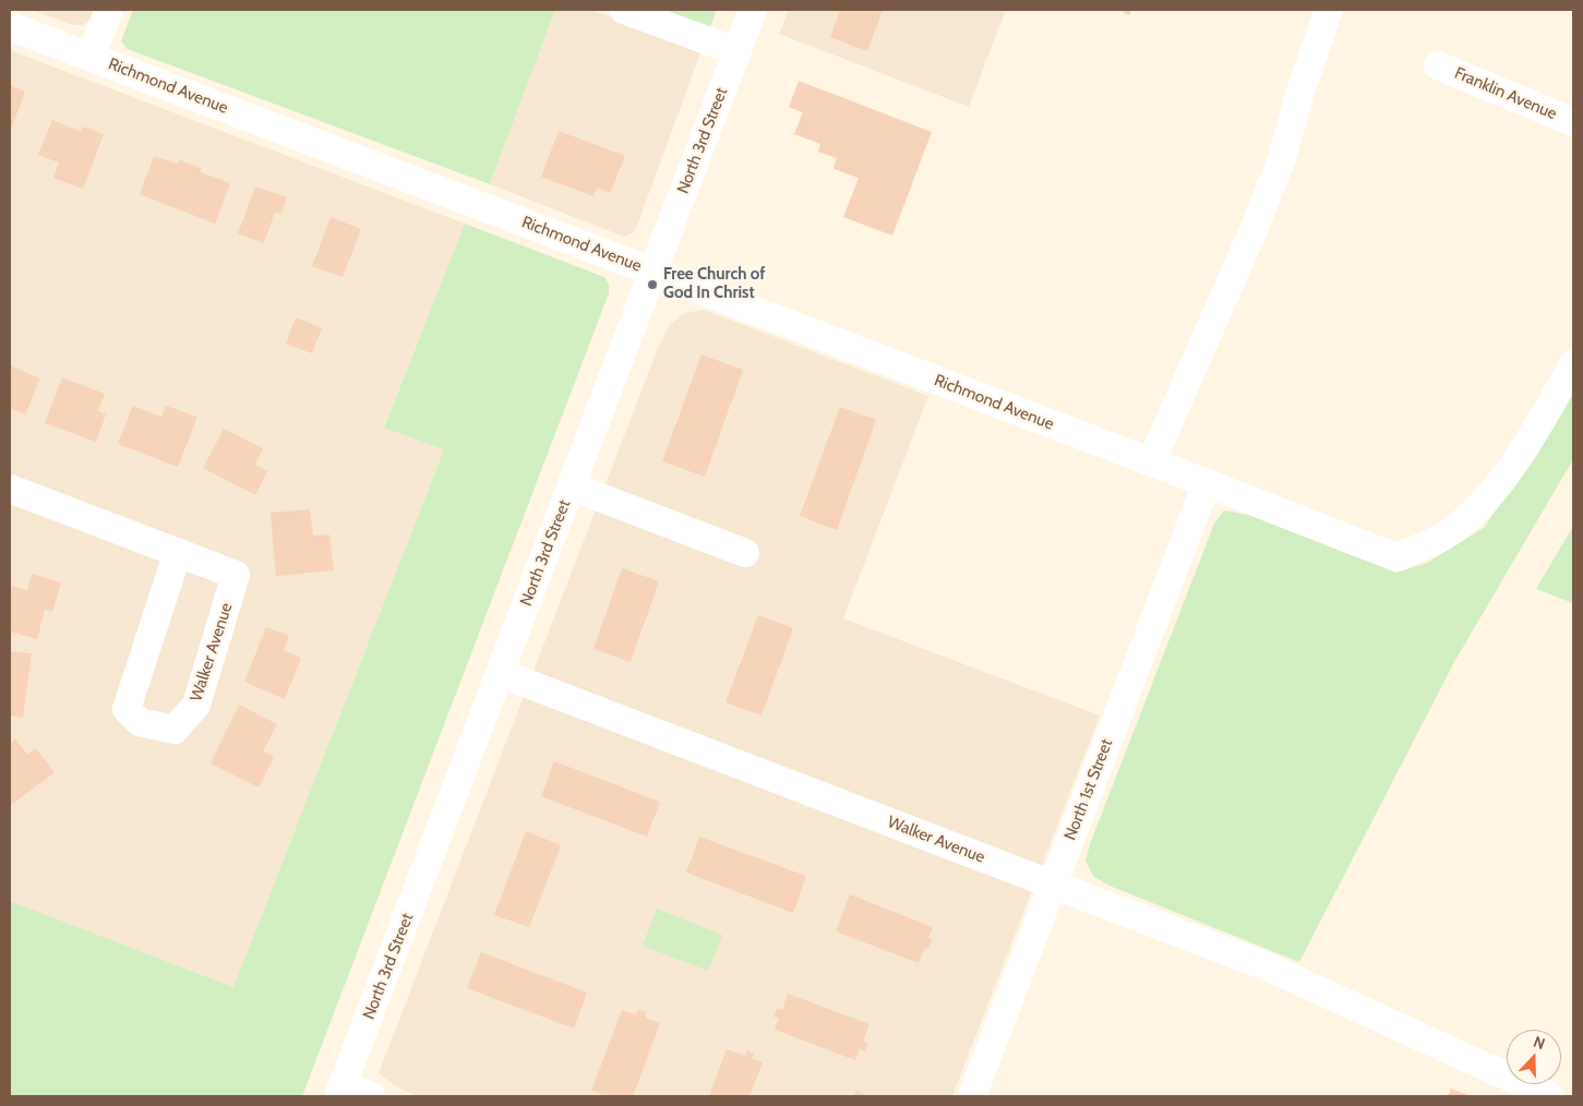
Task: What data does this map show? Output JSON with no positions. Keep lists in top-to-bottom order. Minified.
{"streets":{"street":["Richmond Avenue","Franklin Avenue","North 3rd Street","Walker Avenue","North 1st Street"]},"crossings":[["Richmond Avenue","North 3rd Street"],["Richmond Avenue","North 1st Street"],["North 3rd Street","Walker Avenue"],["Walker Avenue","North 1st Street"]],"places":["Free Church of God In Christ"],"north":"top"}
